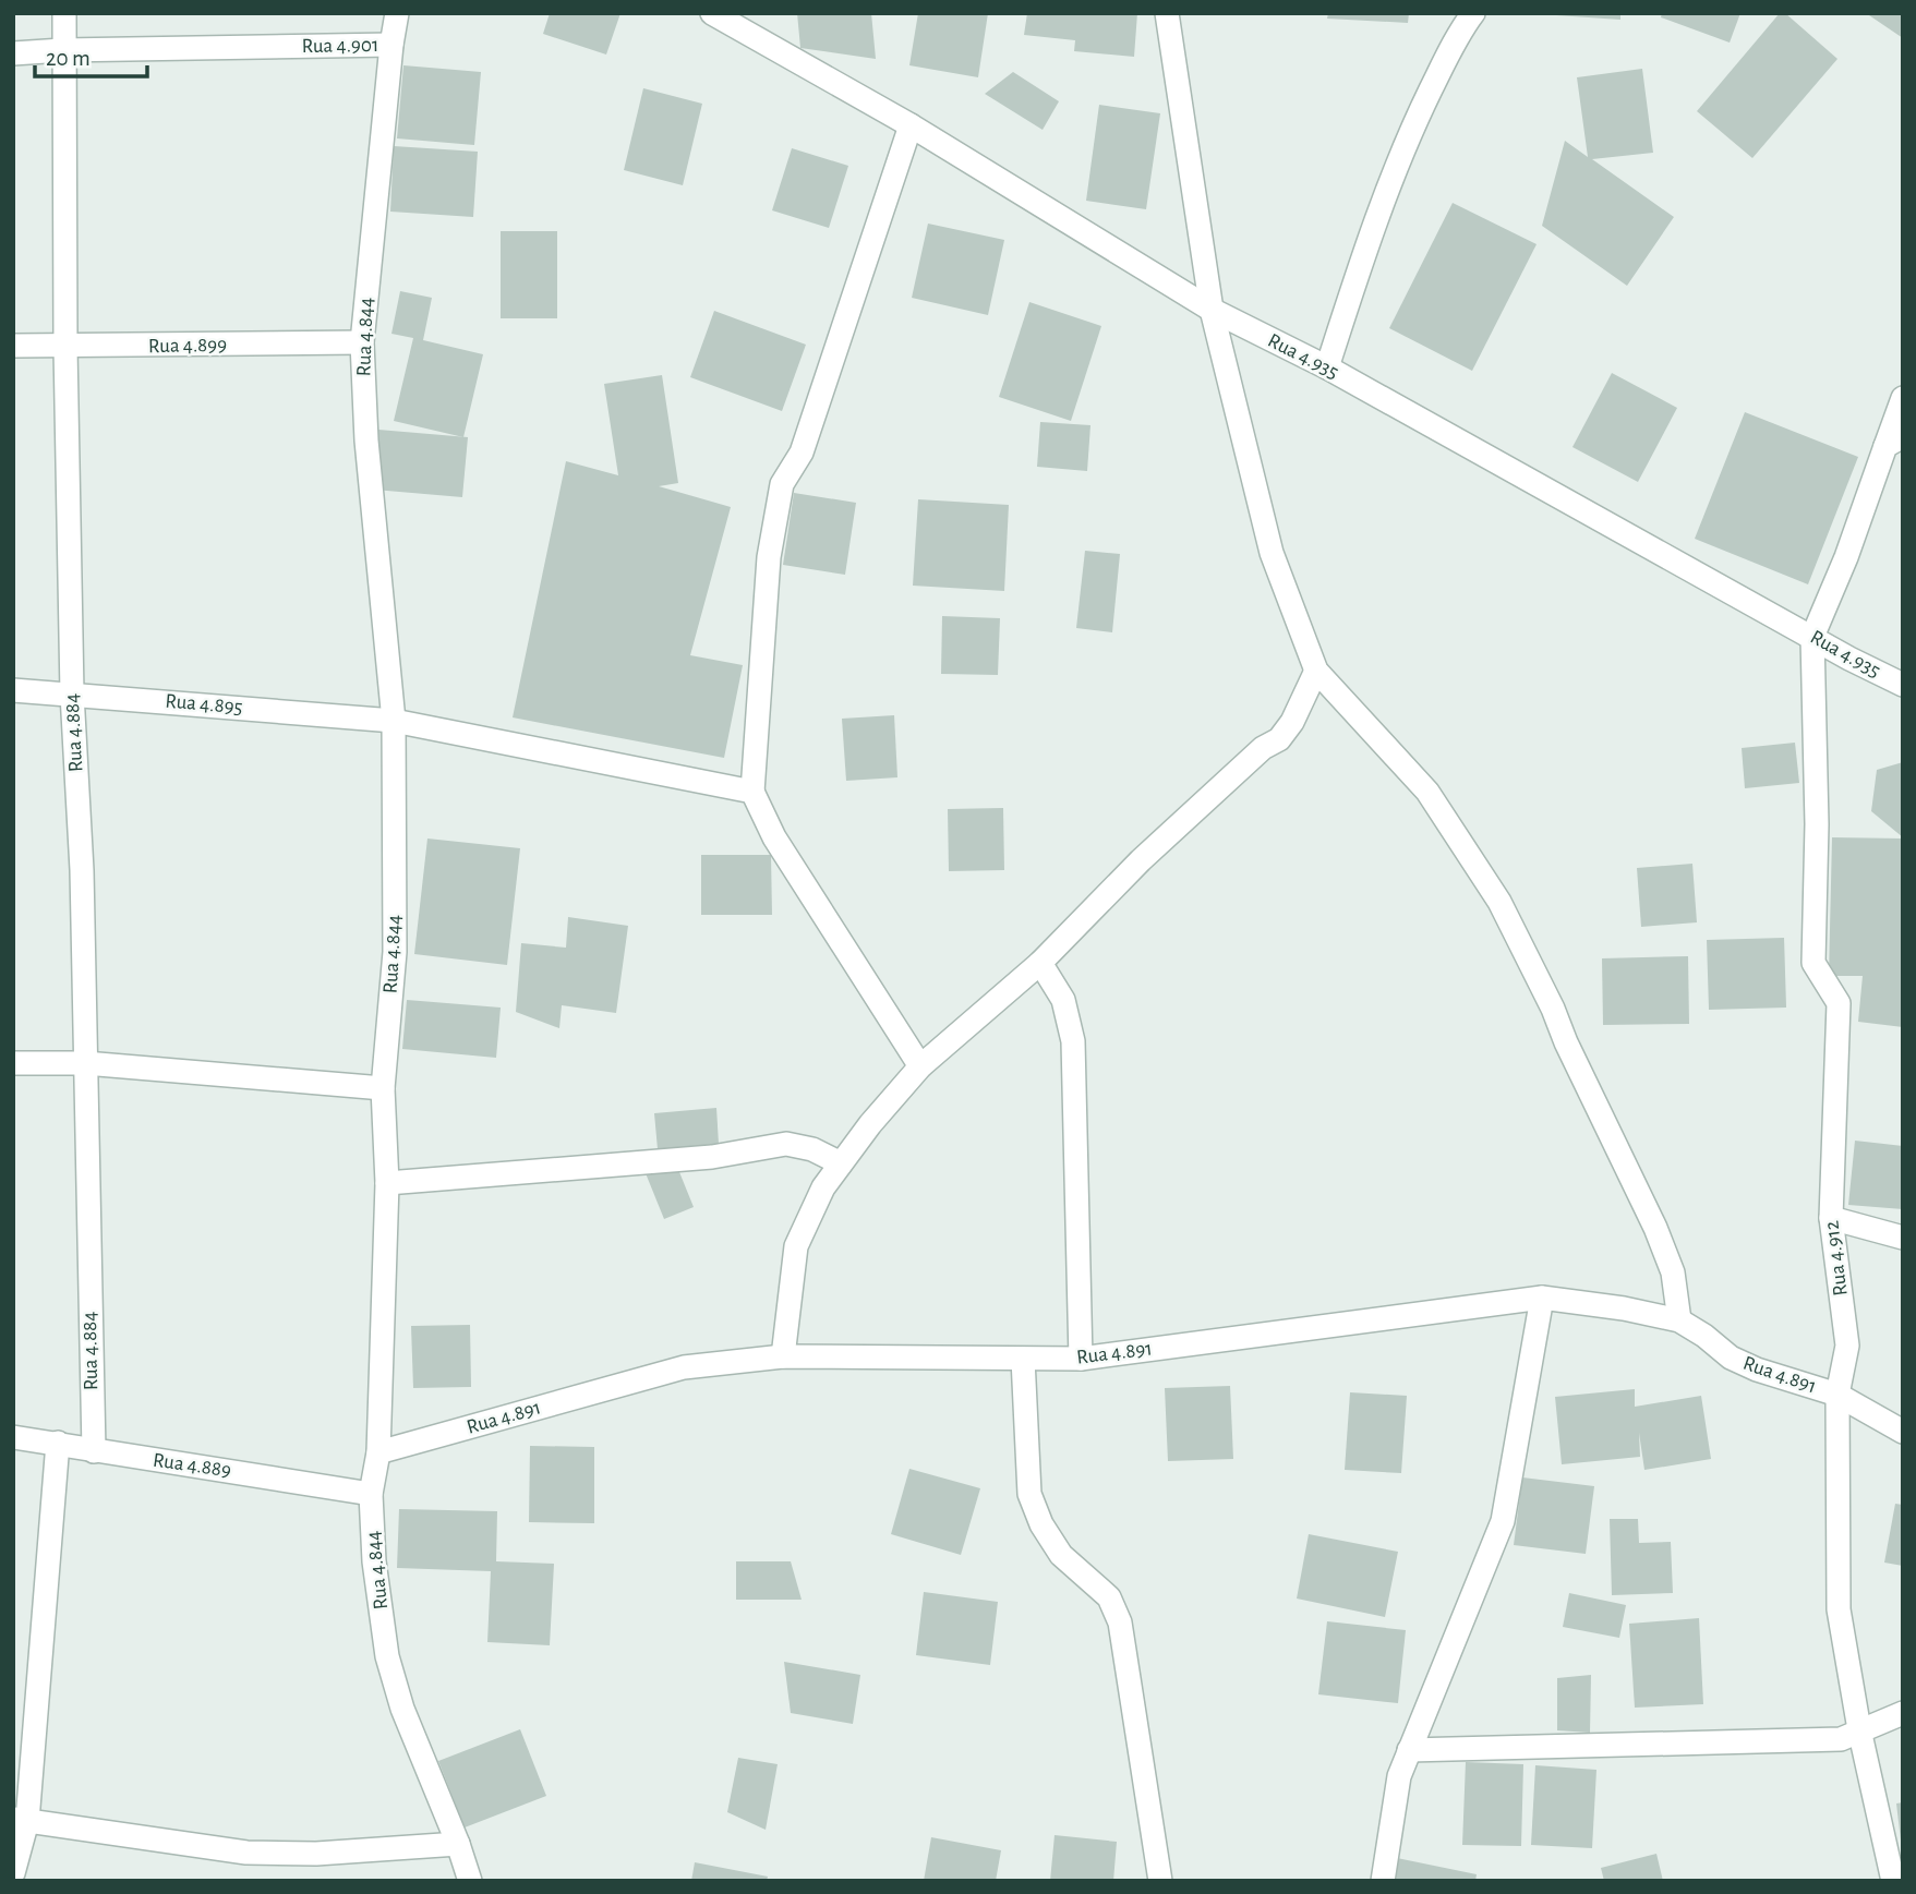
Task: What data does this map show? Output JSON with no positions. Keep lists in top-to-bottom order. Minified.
{"streets":{"street":["Rua 4.901","Rua 4.844","Rua 4.899","Rua 4.935","Rua 4.895","Rua 4.884","Rua 4.912","Rua 4.891","Rua 4.889"]},"crossings":[["Rua 4.901","Rua 4.844"],["Rua 4.901","Rua 4.884"],["Rua 4.844","Rua 4.899"],["Rua 4.844","Rua 4.895"],["Rua 4.844","Rua 4.891"],["Rua 4.844","Rua 4.889"],["Rua 4.899","Rua 4.884"],["Rua 4.935","Rua 4.912"],["Rua 4.895","Rua 4.884"],["Rua 4.884","Rua 4.889"],["Rua 4.912","Rua 4.891"]],"scale_bar":"20 m"}
